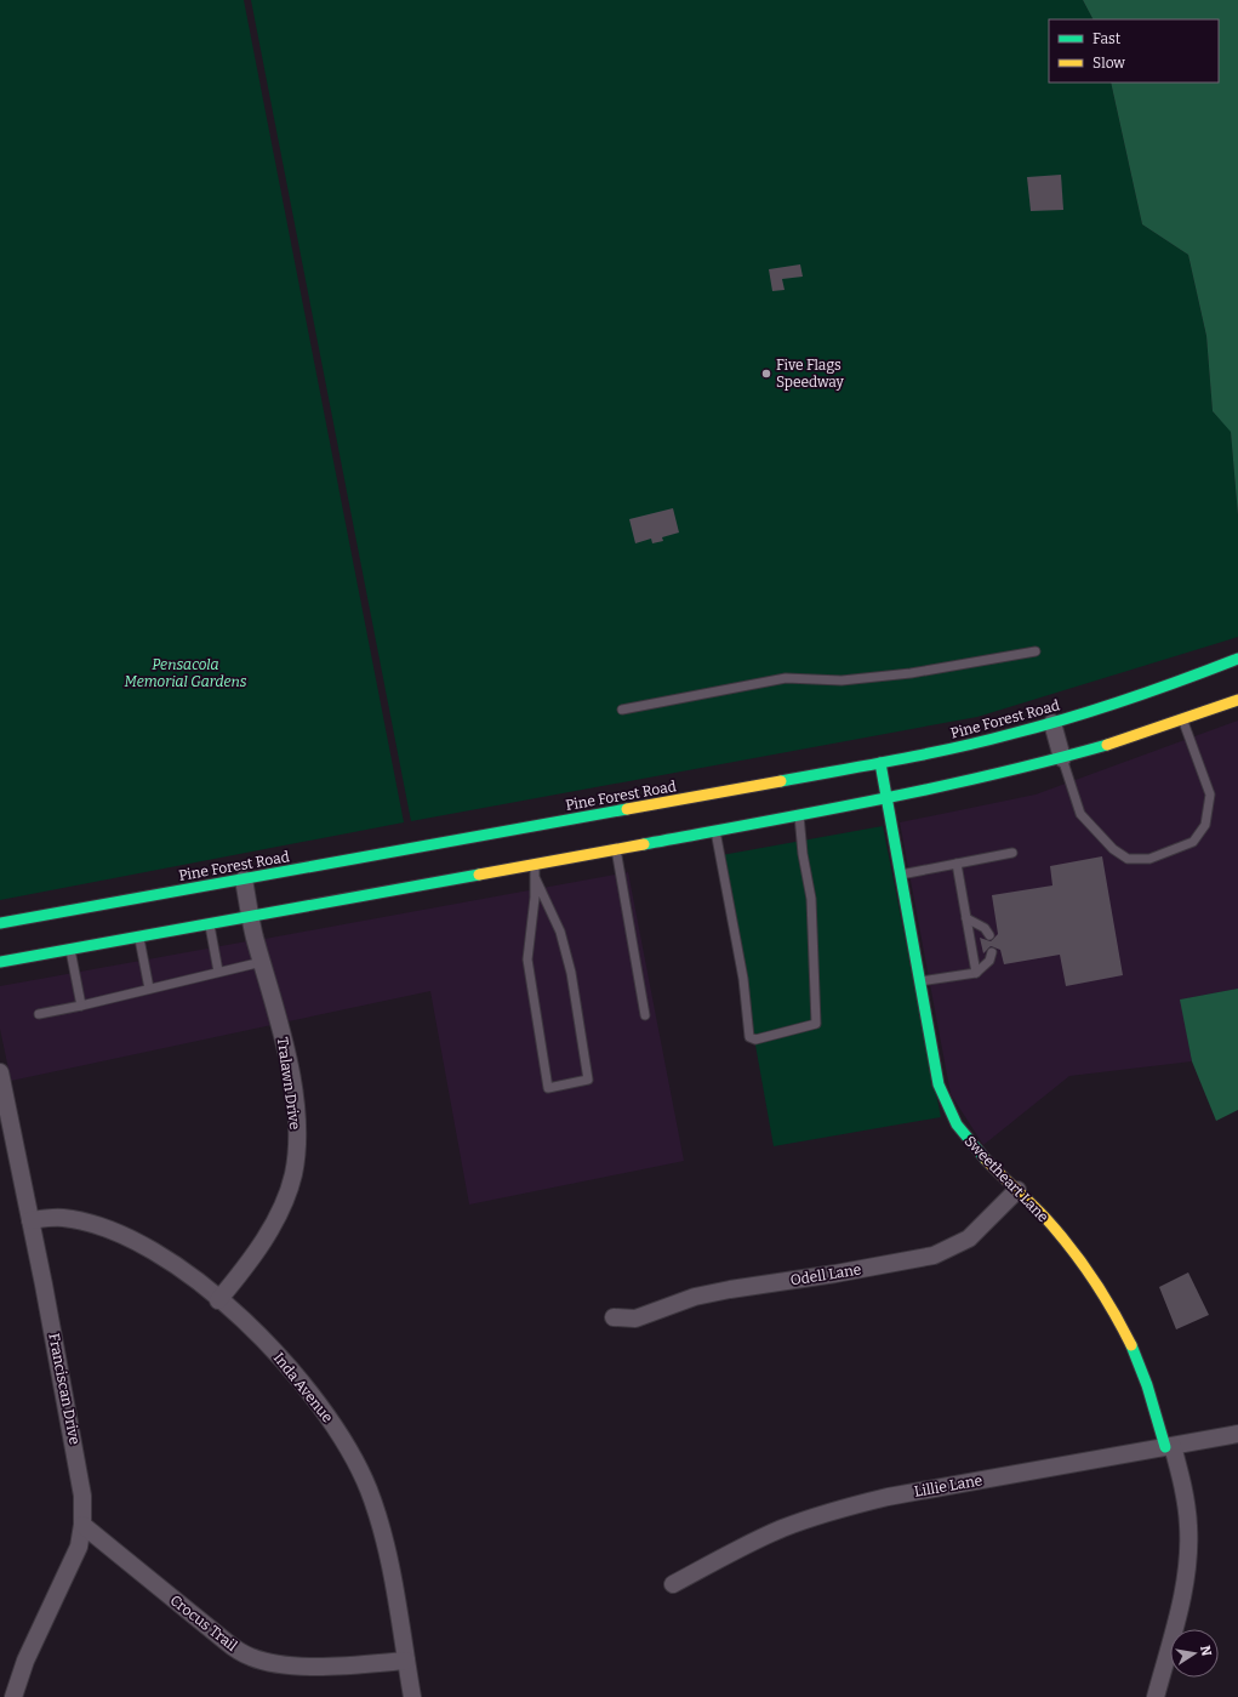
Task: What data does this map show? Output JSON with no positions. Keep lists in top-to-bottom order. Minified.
{"streets":{"main road":["Pine Forest Road","Sweetheart Lane"],"street":["Tralawn Drive","Odell Lane","Inda Avenue","Franciscan Drive","Lillie Lane","Crocus Trail"]},"crossings":[["Pine Forest Road","Tralawn Drive"],["Pine Forest Road","Sweetheart Lane"],["Tralawn Drive","Inda Avenue"],["Sweetheart Lane","Odell Lane"],["Sweetheart Lane","Lillie Lane"],["Inda Avenue","Franciscan Drive"],["Inda Avenue","Crocus Trail"],["Franciscan Drive","Crocus Trail"]],"parks":["Pensacola Memorial Gardens"],"places":["Five Flags Speedway"],"legend":["Fast","Slow"],"north":"right"}
